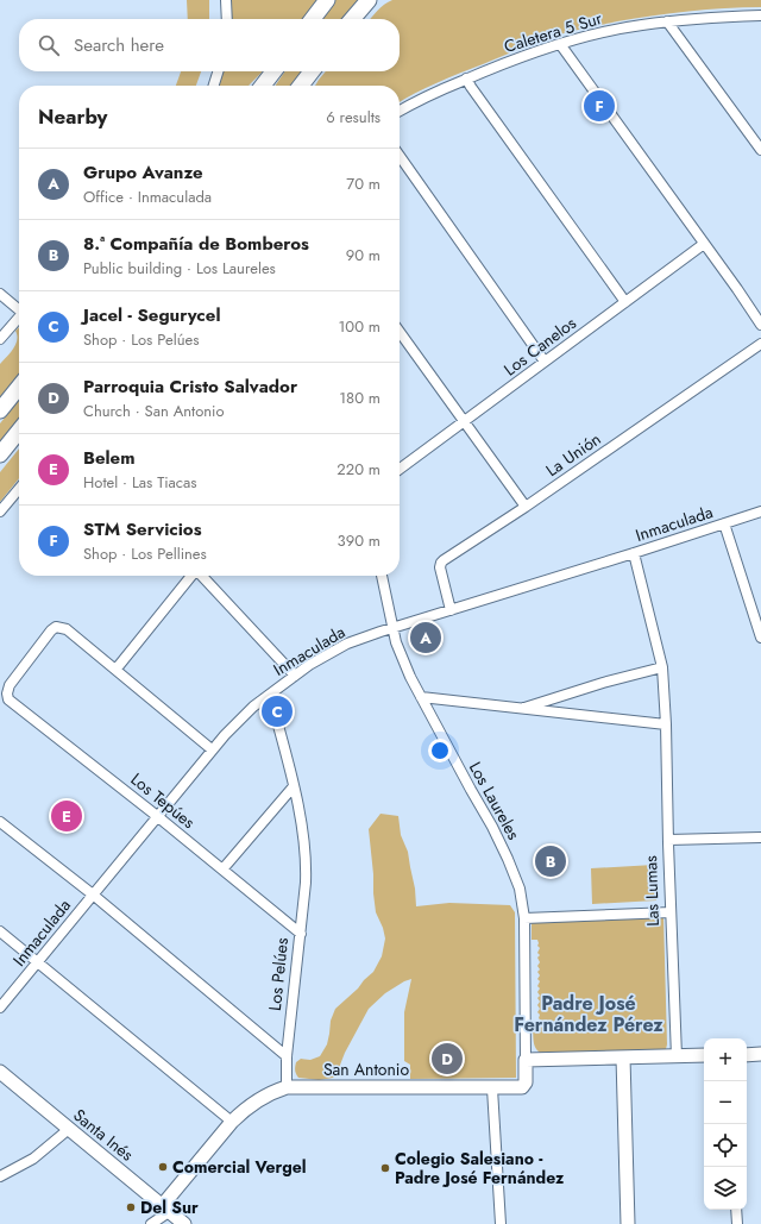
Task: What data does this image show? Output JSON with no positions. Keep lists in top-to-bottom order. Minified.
{"streets":{"main road":["San Antonio","Santa Inés"],"street":["Caletera 5 Sur","Los Canelos","La Unión","Inmaculada","Los Tepúes","Los Laureles","Las Lumas","Los Pelúes"]},"crossings":[["La Unión","Inmaculada"],["Inmaculada","Los Tepúes"],["Inmaculada","Los Laureles"],["Inmaculada","Las Lumas"],["Inmaculada","Los Pelúes"],["Los Tepúes","Los Pelúes"],["Los Laureles","San Antonio"],["Los Pelúes","San Antonio"]],"districts":["Padre José Fernández Pérez"],"places":["Comercial Vergel","Colegio Salesiano - Padre José Fernández","Del Sur"],"page":{"search":"Search here","heading":["Nearby","6 results"],"pins":["F","A","C","E","B","D"],"list":[{"mark":"A","name":"Grupo Avanze","note":"Office · Inmaculada","value":"70 m"},{"mark":"B","name":"8.ª Compañía de Bomberos","note":"Public building · Los Laureles","value":"90 m"},{"mark":"C","name":"Jacel - Segurycel","note":"Shop · Los Pelúes","value":"100 m"},{"mark":"D","name":"Parroquia Cristo Salvador","note":"Church · San Antonio","value":"180 m"},{"mark":"E","name":"Belem","note":"Hotel · Las Tiacas","value":"220 m"},{"mark":"F","name":"STM Servicios","note":"Shop · Los Pellines","value":"390 m"}],"map_buttons":["+","−"]}}
